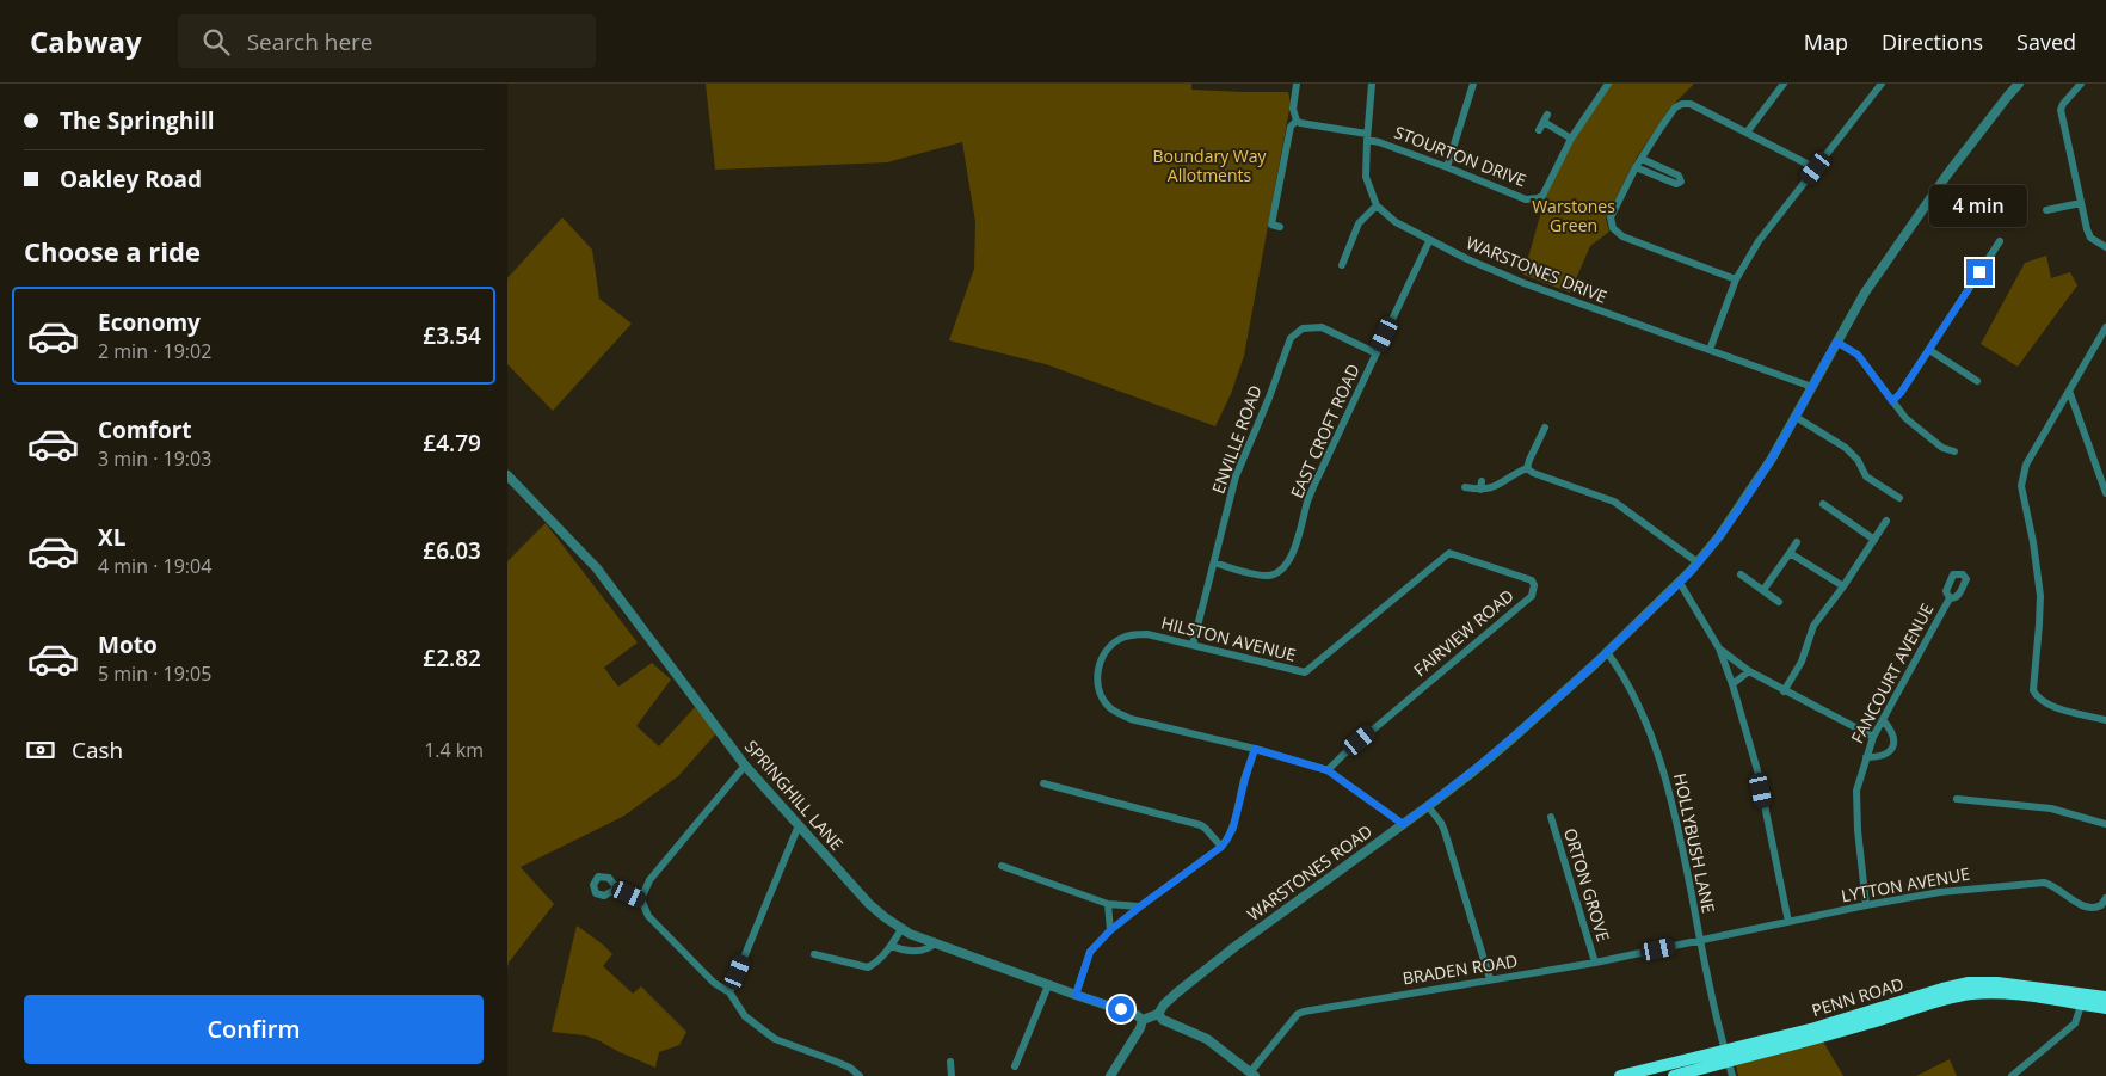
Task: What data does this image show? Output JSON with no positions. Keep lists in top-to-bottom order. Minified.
{"streets":{"highway":["PENN ROAD"],"street":["STOURTON DRIVE","WARSTONES DRIVE","EAST CROFT ROAD","ENVILLE ROAD","FAIRVIEW ROAD","HILSTON AVENUE","FANCOURT AVENUE","SPRINGHILL LANE","HOLLYBUSH LANE","WARSTONES ROAD","ORTON GROVE","LYTTON AVENUE","BRADEN ROAD"]},"crossings":[["STOURTON DRIVE","WARSTONES DRIVE"],["WARSTONES DRIVE","EAST CROFT ROAD"],["WARSTONES DRIVE","WARSTONES ROAD"],["EAST CROFT ROAD","ENVILLE ROAD"],["ENVILLE ROAD","HILSTON AVENUE"],["FAIRVIEW ROAD","HILSTON AVENUE"],["HILSTON AVENUE","WARSTONES ROAD"],["FANCOURT AVENUE","LYTTON AVENUE"],["SPRINGHILL LANE","WARSTONES ROAD"],["HOLLYBUSH LANE","WARSTONES ROAD"],["HOLLYBUSH LANE","LYTTON AVENUE"],["HOLLYBUSH LANE","BRADEN ROAD"],["HOLLYBUSH LANE","PENN ROAD"],["ORTON GROVE","BRADEN ROAD"],["LYTTON AVENUE","BRADEN ROAD"]],"parks":["Boundary Way Allotments","Warstones Green"],"page":{"header":"Cabway","search":"Search here","nav":["Map","Directions","Saved"],"banner":["The Springhill","Oakley Road"],"bubble":"4 min","heading":"Choose a ride","list":[{"name":"Economy","note":"2 min · 19:02","value":"£3.54"},{"name":"Comfort","note":"3 min · 19:03","value":"£4.79"},{"name":"XL","note":"4 min · 19:04","value":"£6.03"},{"name":"Moto","note":"5 min · 19:05","value":"£2.82"}],"pay":["Cash","1.4 km"],"buttons":"Confirm"}}
